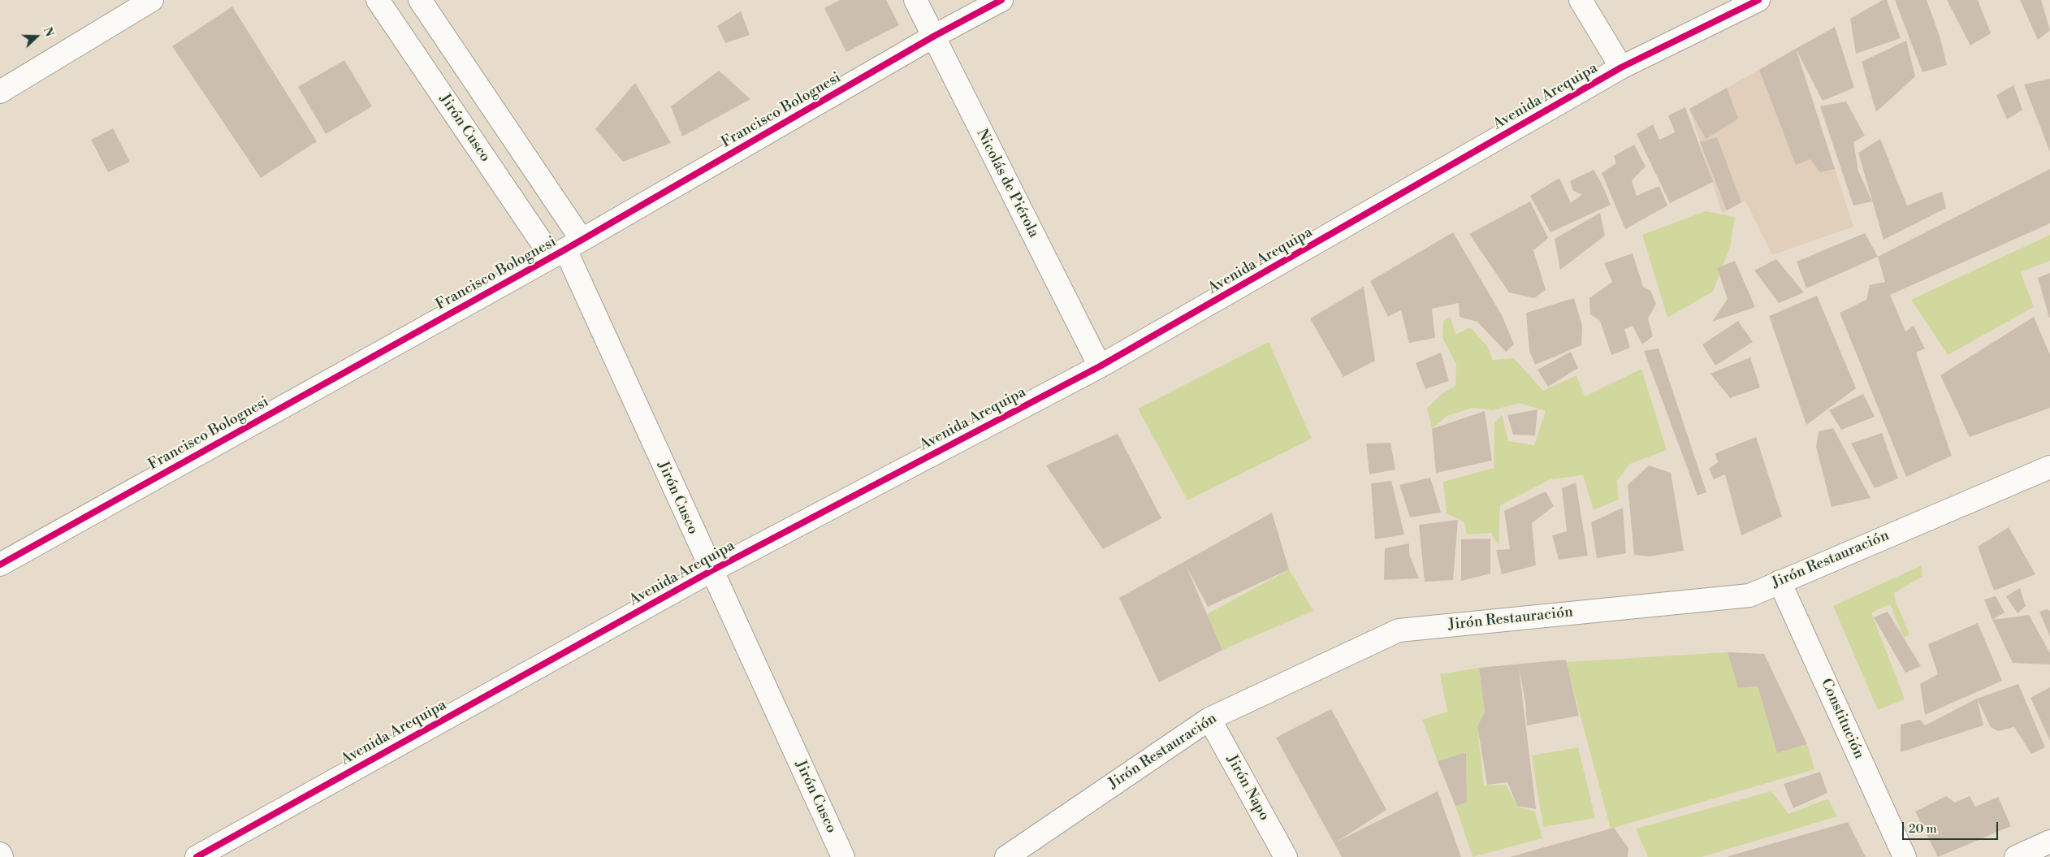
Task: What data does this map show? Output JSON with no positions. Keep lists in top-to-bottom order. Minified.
{"streets":{"street":["Avenida Arequipa","Francisco Bolognesi","Jirón Cusco","Nicolás de Piérola","Jirón Restauración","Constitución","Jirón Napo"]},"crossings":[["Avenida Arequipa","Jirón Cusco"],["Avenida Arequipa","Nicolás de Piérola"],["Francisco Bolognesi","Jirón Cusco"],["Francisco Bolognesi","Nicolás de Piérola"],["Jirón Restauración","Constitución"],["Jirón Restauración","Jirón Napo"]],"scale_bar":"20 m","north":"right"}
